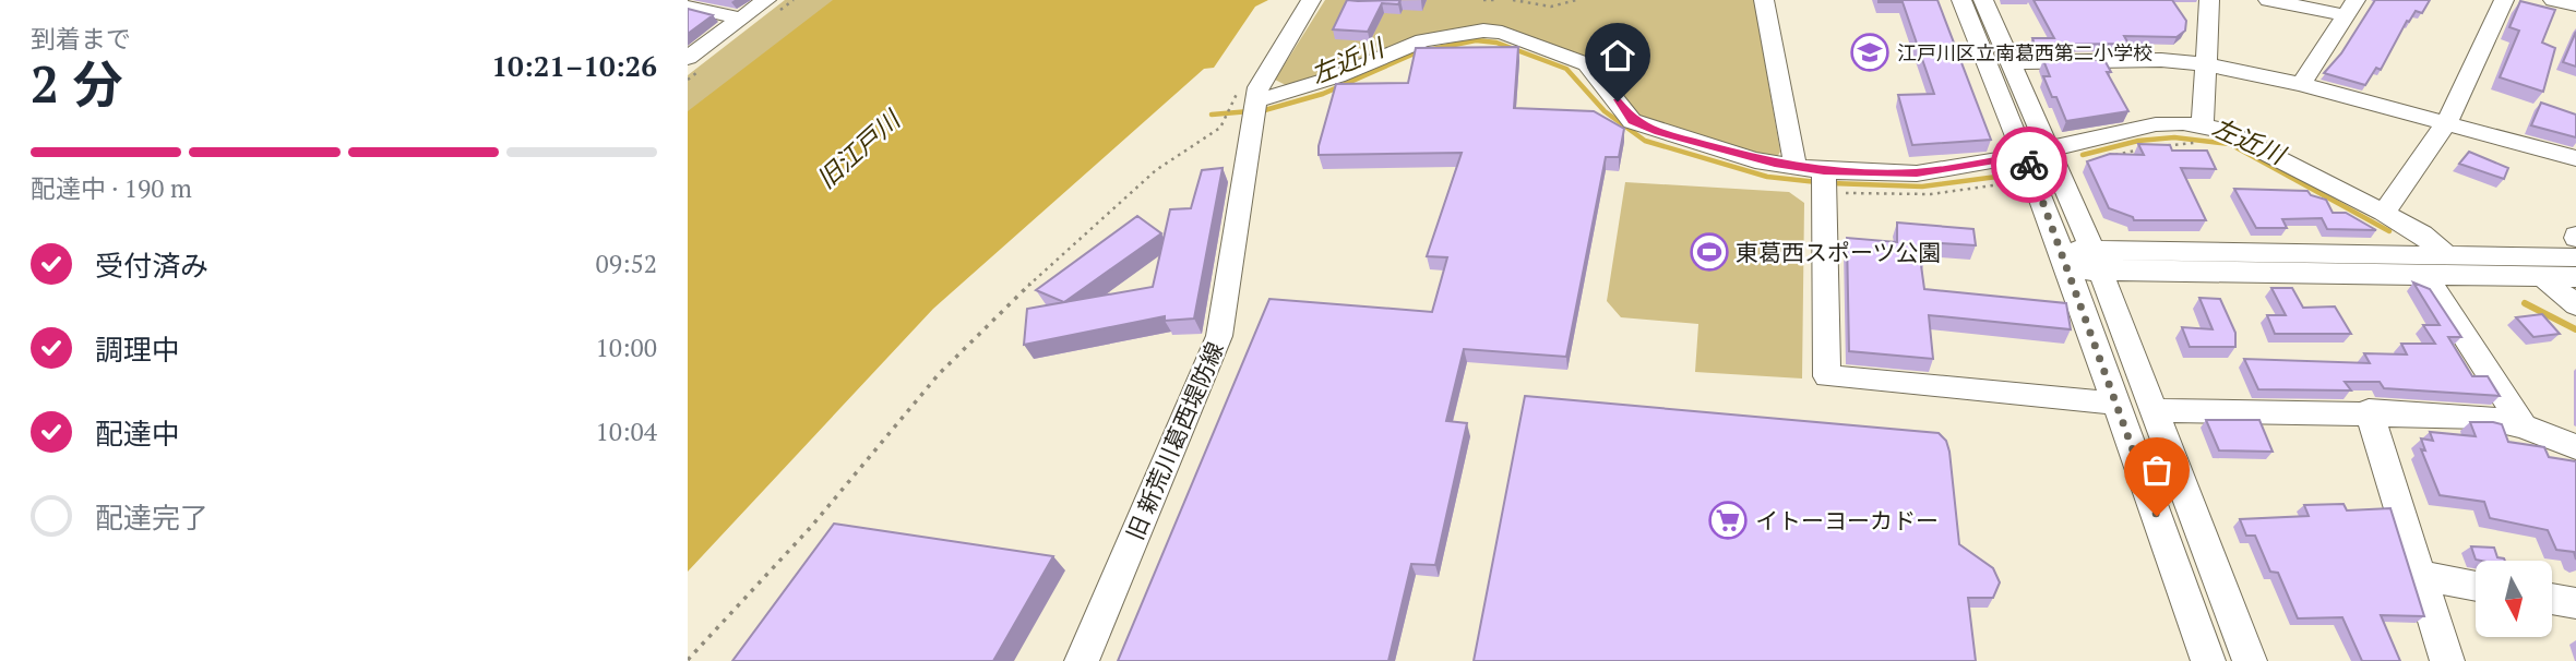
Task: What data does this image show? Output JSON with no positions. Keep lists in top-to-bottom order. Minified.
{"streets":{"street":["旧 新荒川葛西堤防線"]},"water":["左近川","旧江戸川"],"places":{"school or university":["江戸川区立南葛西第二小学校"],"sports":["東葛西スポーツ公園"],"supermarket":["イトーヨーカドー"]},"north":"bottom","page":{"heading":["2 分","到着まで","10:21–10:26"],"bar":"配達中 · 190 m","list":[["受付済み","09:52"],["調理中","10:00"],["配達中","10:04"],"配達完了"]}}
